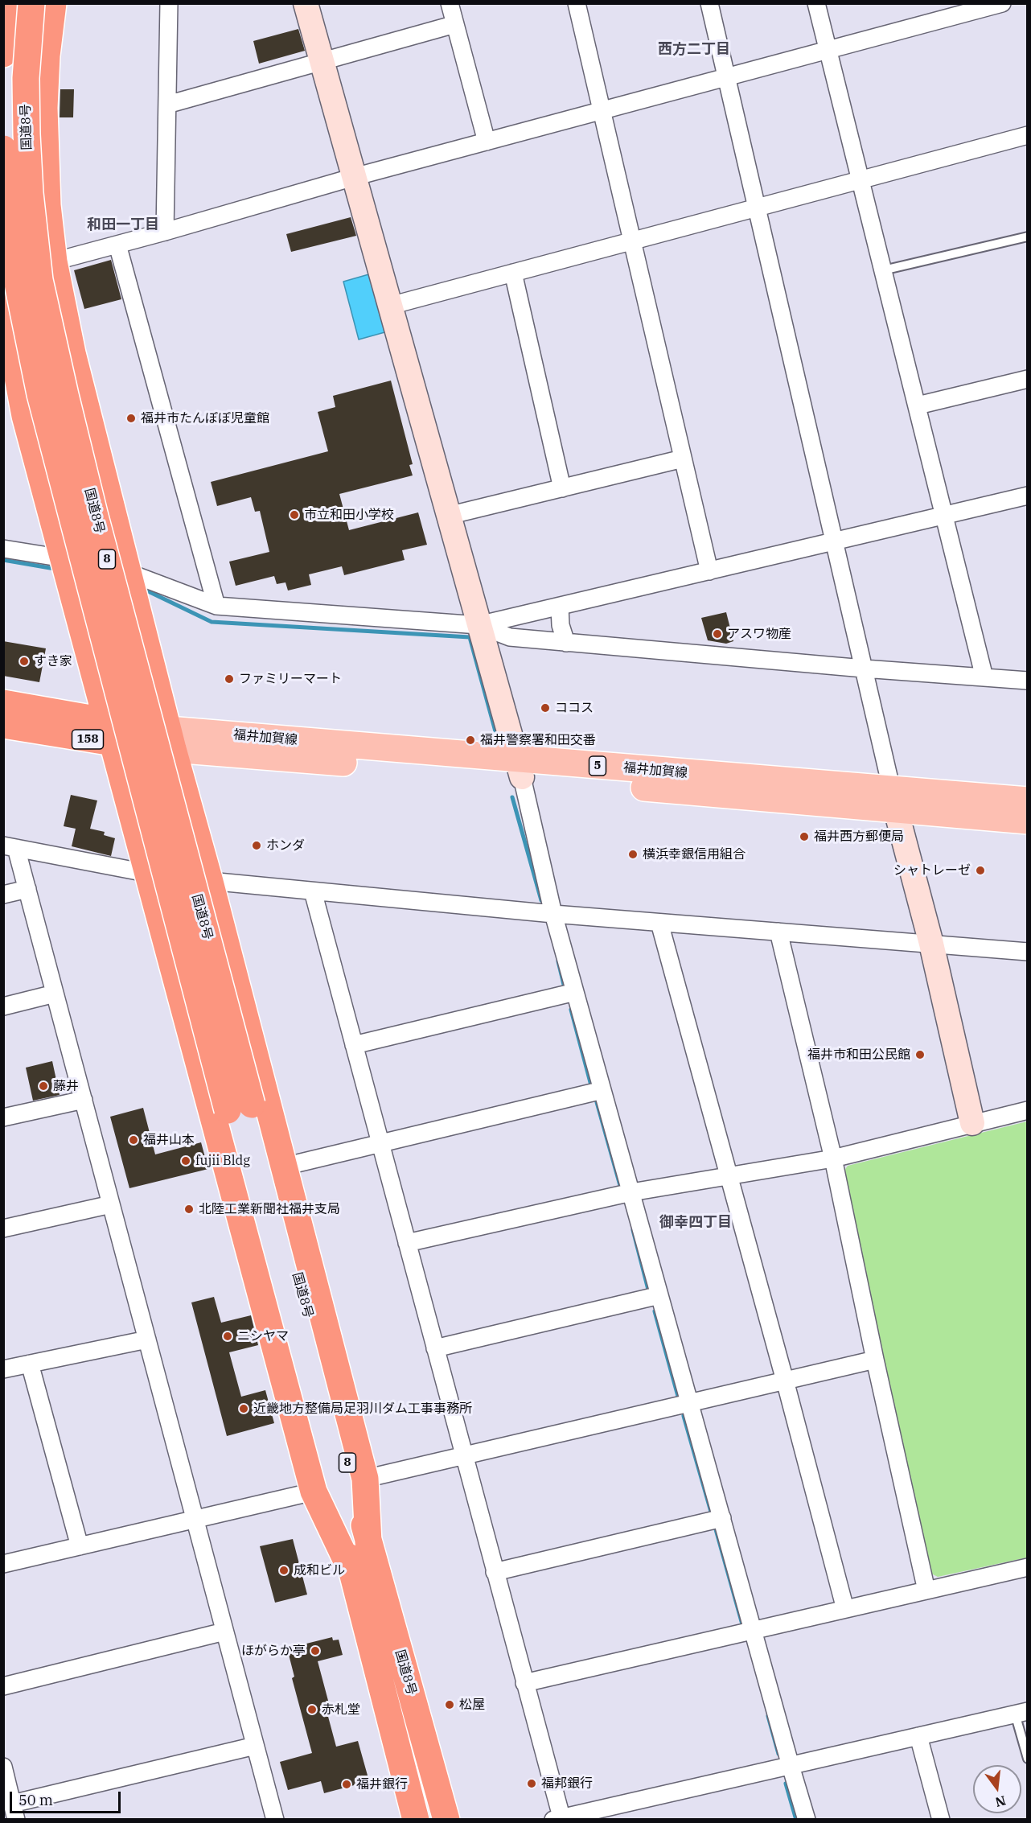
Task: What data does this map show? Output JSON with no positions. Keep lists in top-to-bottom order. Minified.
{"streets":{"highway":["国道8号","8","158"],"main road":["福井加賀線","5"]},"crossings":[["福井加賀線","158"]],"districts":["西方二丁目","和田一丁目","御幸四丁目"],"places":["福井市たんぽぽ児童館","市立和田小学校","アスワ物産","すき家","ファミリーマート","ココス","福井警察署和田交番","福井西方郵便局","ホンダ","横浜幸銀信用組合","シャトレーゼ","福井市和田公民館","藤井","福井山本","fujii Bldg","北陸工業新聞社福井支局","ニシヤマ","近畿地方整備局足羽川ダム工事事務所","成和ビル","ほがらか亭","松屋","赤札堂","福邦銀行","福井銀行"],"scale_bar":"50 m","north":"bottom"}
